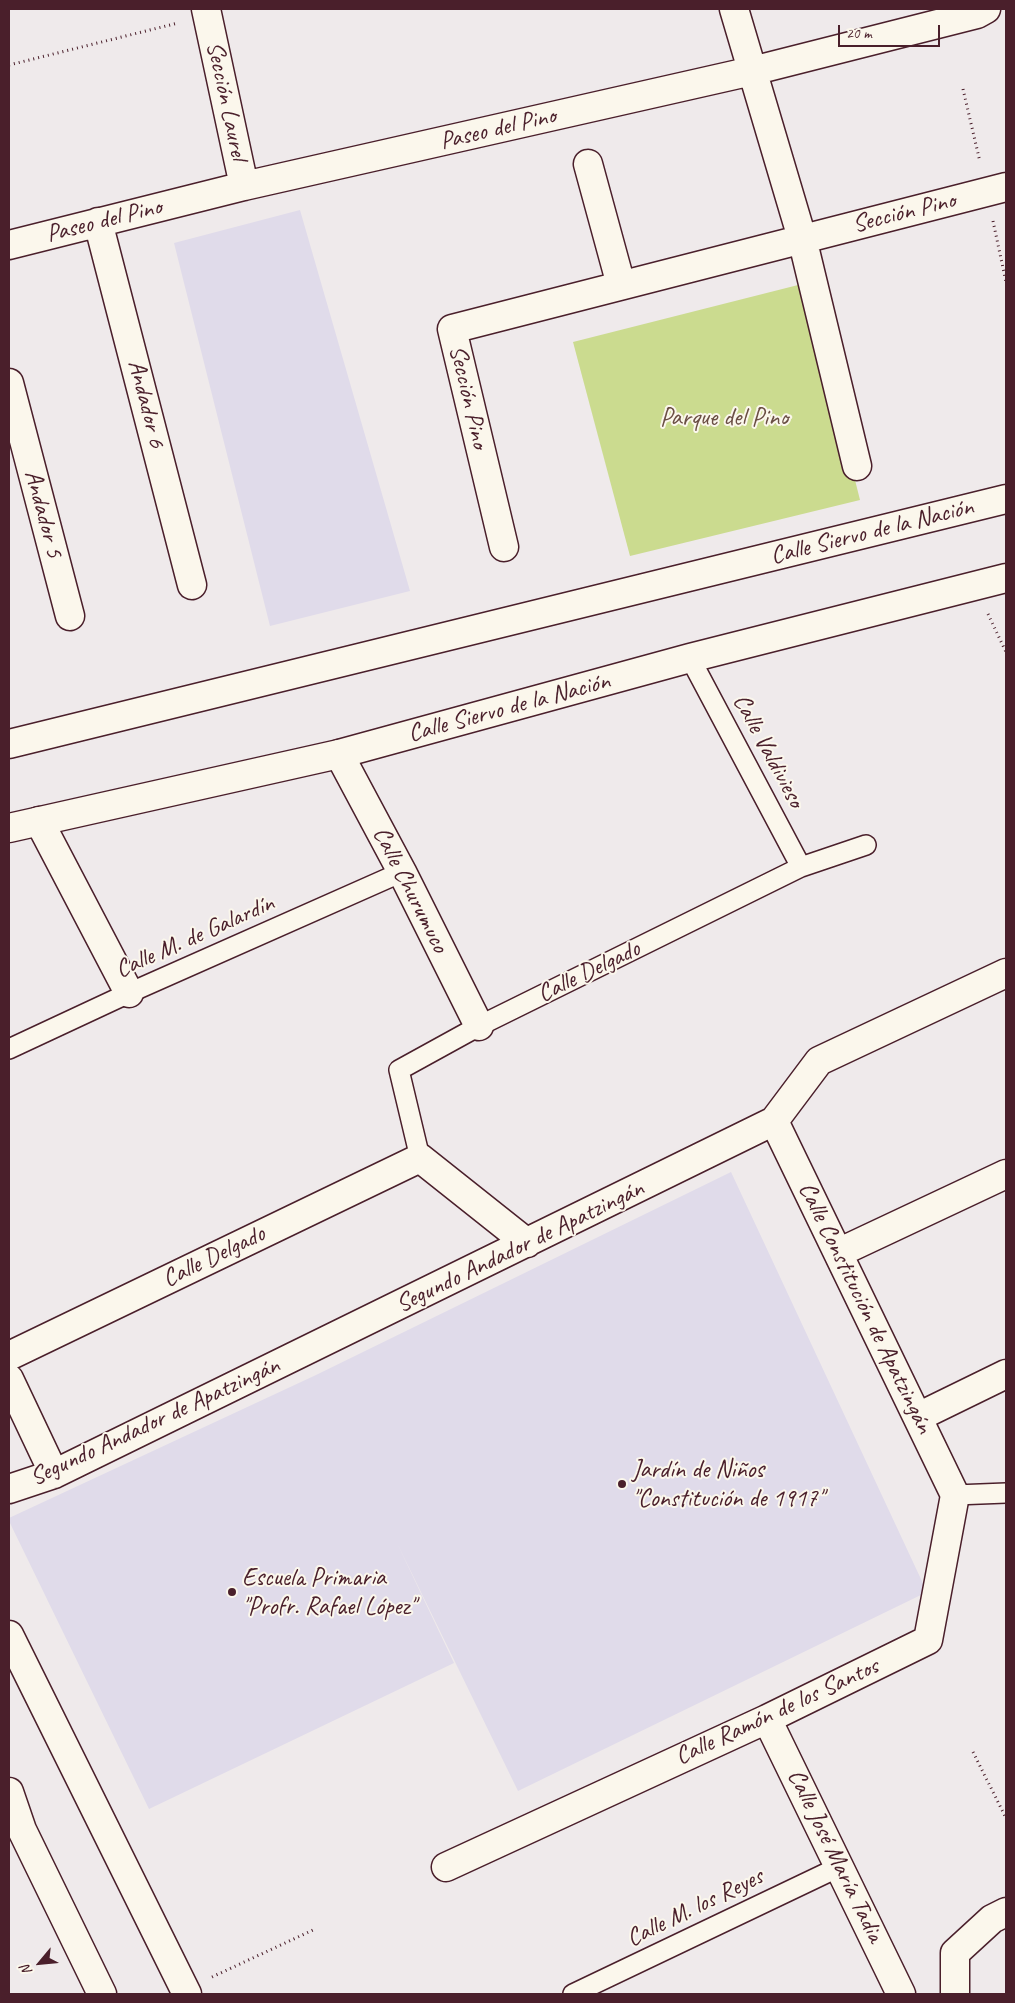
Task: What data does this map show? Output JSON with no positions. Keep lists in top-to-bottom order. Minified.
{"streets":{"street":["Sección Laurel","Paseo del Pino","Sección Pino","Andador 6","Andador 5","Calle Siervo de la Nación","Calle Churumuco","Calle Delgado","Segundo Andador de Apatzingán","Calle Constitución de Apatzingán","Calle Ramón de los Santos","Calle José María Tadia"],"lane":["Calle Valdivieso","Calle M. de Galardín","Calle M. los Reyes"]},"crossings":[["Sección Laurel","Paseo del Pino"],["Paseo del Pino","Andador 6"],["Calle Siervo de la Nación","Calle Valdivieso"],["Calle Siervo de la Nación","Calle Churumuco"],["Calle Valdivieso","Calle Delgado"],["Calle Churumuco","Calle M. de Galardín"],["Calle Churumuco","Calle Delgado"],["Segundo Andador de Apatzingán","Calle Constitución de Apatzingán"],["Calle Constitución de Apatzingán","Calle Ramón de los Santos"],["Calle Ramón de los Santos","Calle José María Tadia"],["Calle José María Tadia","Calle M. los Reyes"]],"parks":["Parque del Pino"],"places":["Jardín de Niños \"Constitución de 1917\"","Escuela Primaria \"Profr. Rafael López\""],"scale_bar":"20 m","north":"bottom left"}
